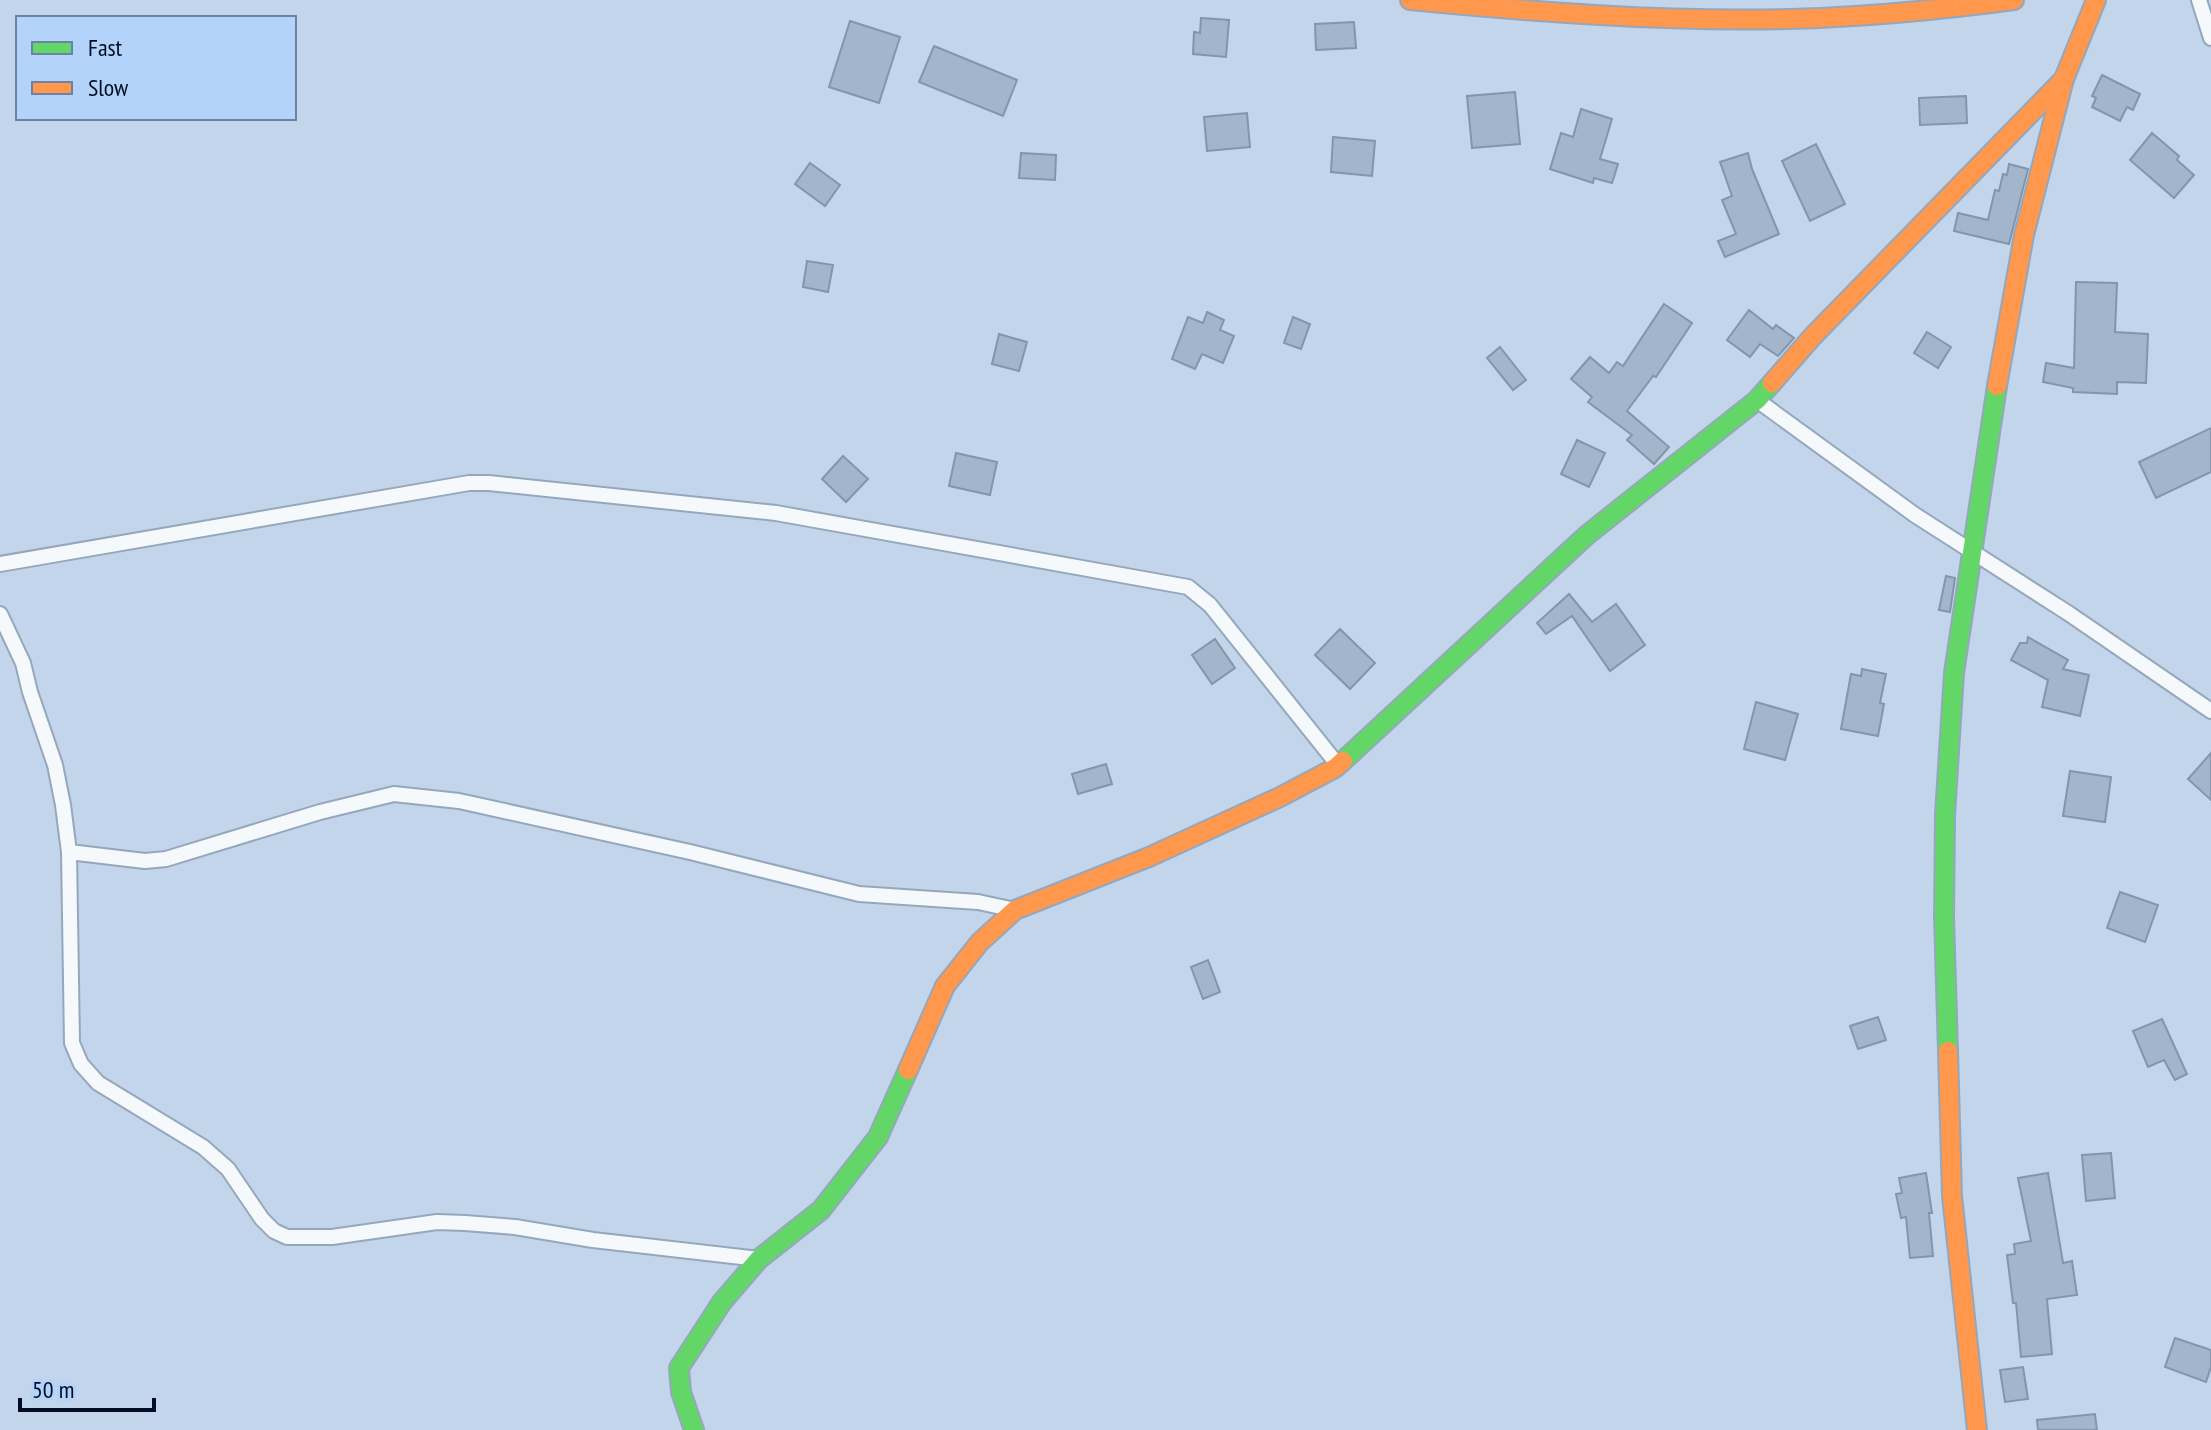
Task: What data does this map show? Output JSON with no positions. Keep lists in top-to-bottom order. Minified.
{"legend":["Fast","Slow"],"scale_bar":"50 m"}
